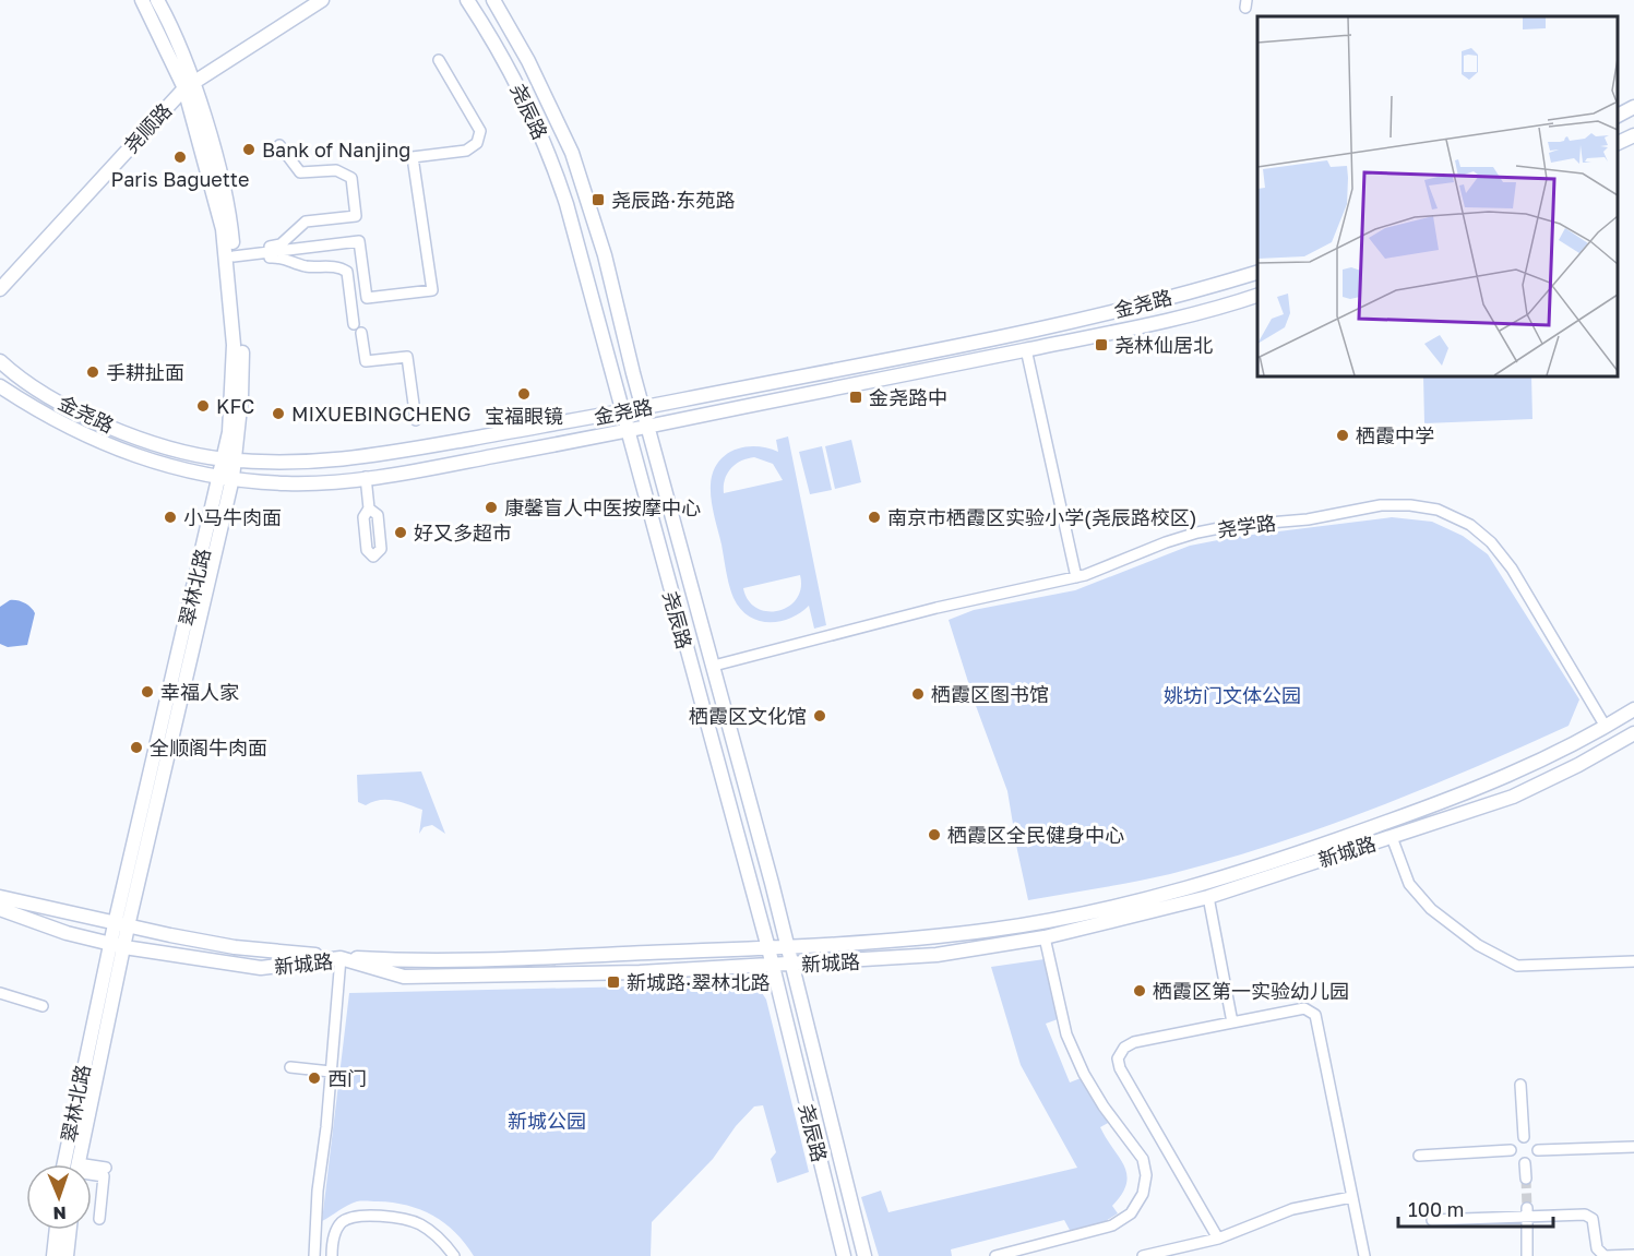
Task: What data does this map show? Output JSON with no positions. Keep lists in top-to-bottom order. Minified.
{"streets":{"main road":["尧辰路","尧顺路","金尧路","翠林北路","新城路"],"street":["尧学路"]},"crossings":[["尧辰路","金尧路"],["尧辰路","尧学路"],["尧辰路","新城路"],["尧顺路","翠林北路"],["金尧路","翠林北路"],["尧学路","新城路"],["翠林北路","新城路"]],"parks":["姚坊门文体公园","新城公园"],"places":{"other":["Bank of Nanjing","Paris Baguette","手耕扯面","宝福眼镜","KFC","MIXUEBINGCHENG","栖霞中学","康馨盲人中医按摩中心","小马牛肉面","南京市栖霞区实验小学(尧辰路校区)","好又多超市","幸福人家","栖霞区图书馆","栖霞区文化馆","全顺阁牛肉面","栖霞区全民健身中心","栖霞区第一实验幼儿园","西门"],"transit":["尧辰路·东苑路","尧林仙居北","金尧路中","新城路·翠林北路"]},"scale_bar":"100 m","north":"bottom"}
